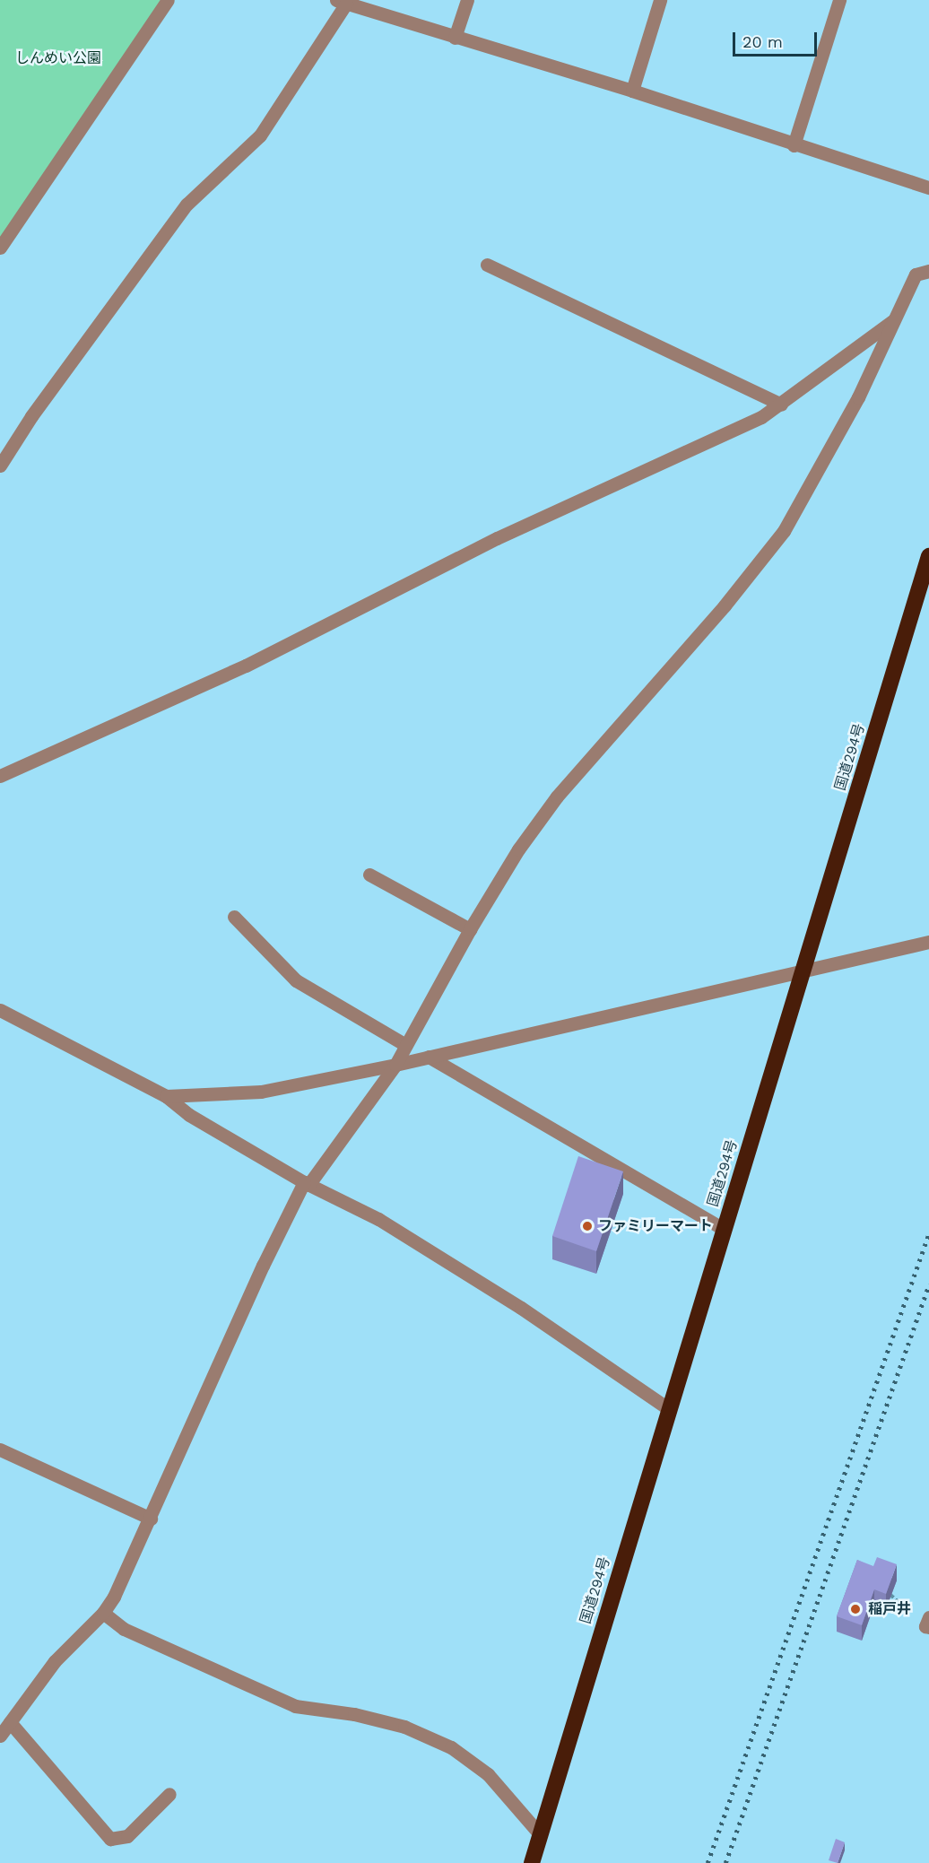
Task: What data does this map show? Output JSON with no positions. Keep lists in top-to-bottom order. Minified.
{"streets":{"highway":["国道294号"]},"parks":["しんめい公園"],"places":["ファミリーマート","稲戸井"],"scale_bar":"20 m"}
